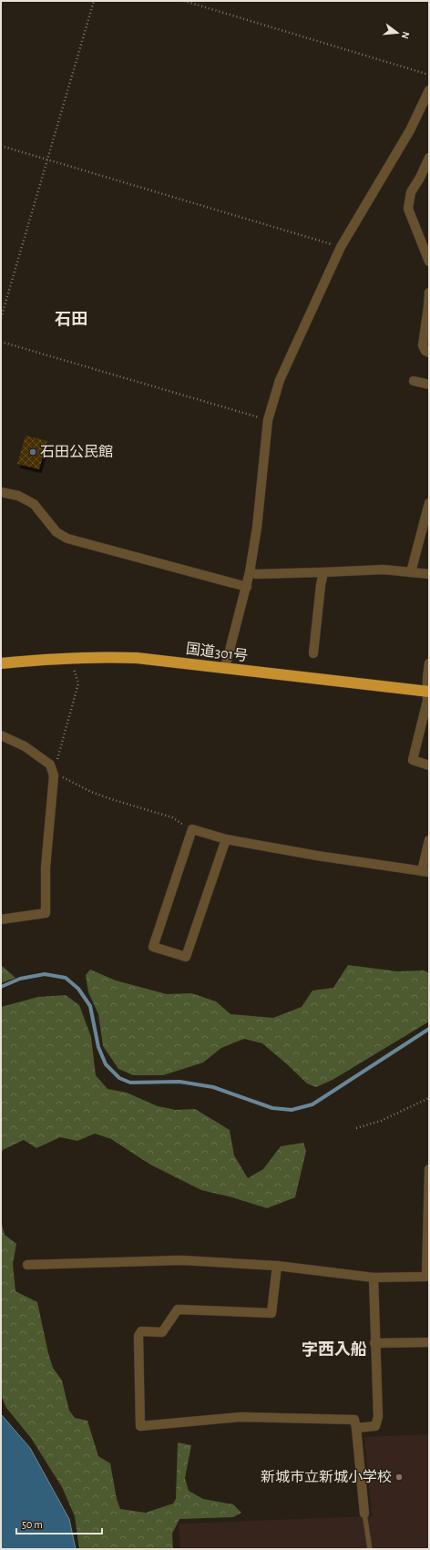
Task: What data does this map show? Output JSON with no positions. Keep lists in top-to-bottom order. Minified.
{"streets":{"highway":["国道301号"]},"districts":["石田","字西入船"],"places":["石田公民館","新城市立新城小学校"],"scale_bar":"50 m","north":"right"}
